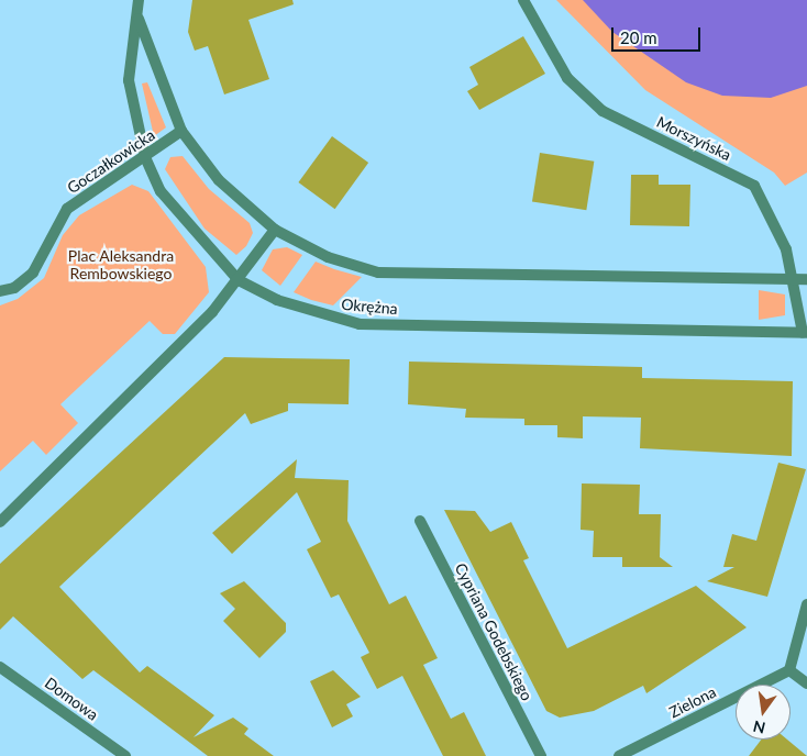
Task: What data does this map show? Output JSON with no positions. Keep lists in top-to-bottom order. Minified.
{"streets":{"street":["Morszyńska","Goczałkowicka","Okrężna","Cypriana Godebskiego","Domowa","Zielona"]},"crossings":[["Morszyńska","Okrężna"],["Goczałkowicka","Okrężna"]],"parks":["Plac Aleksandra Rembowskiego"],"scale_bar":"20 m","north":"bottom"}
